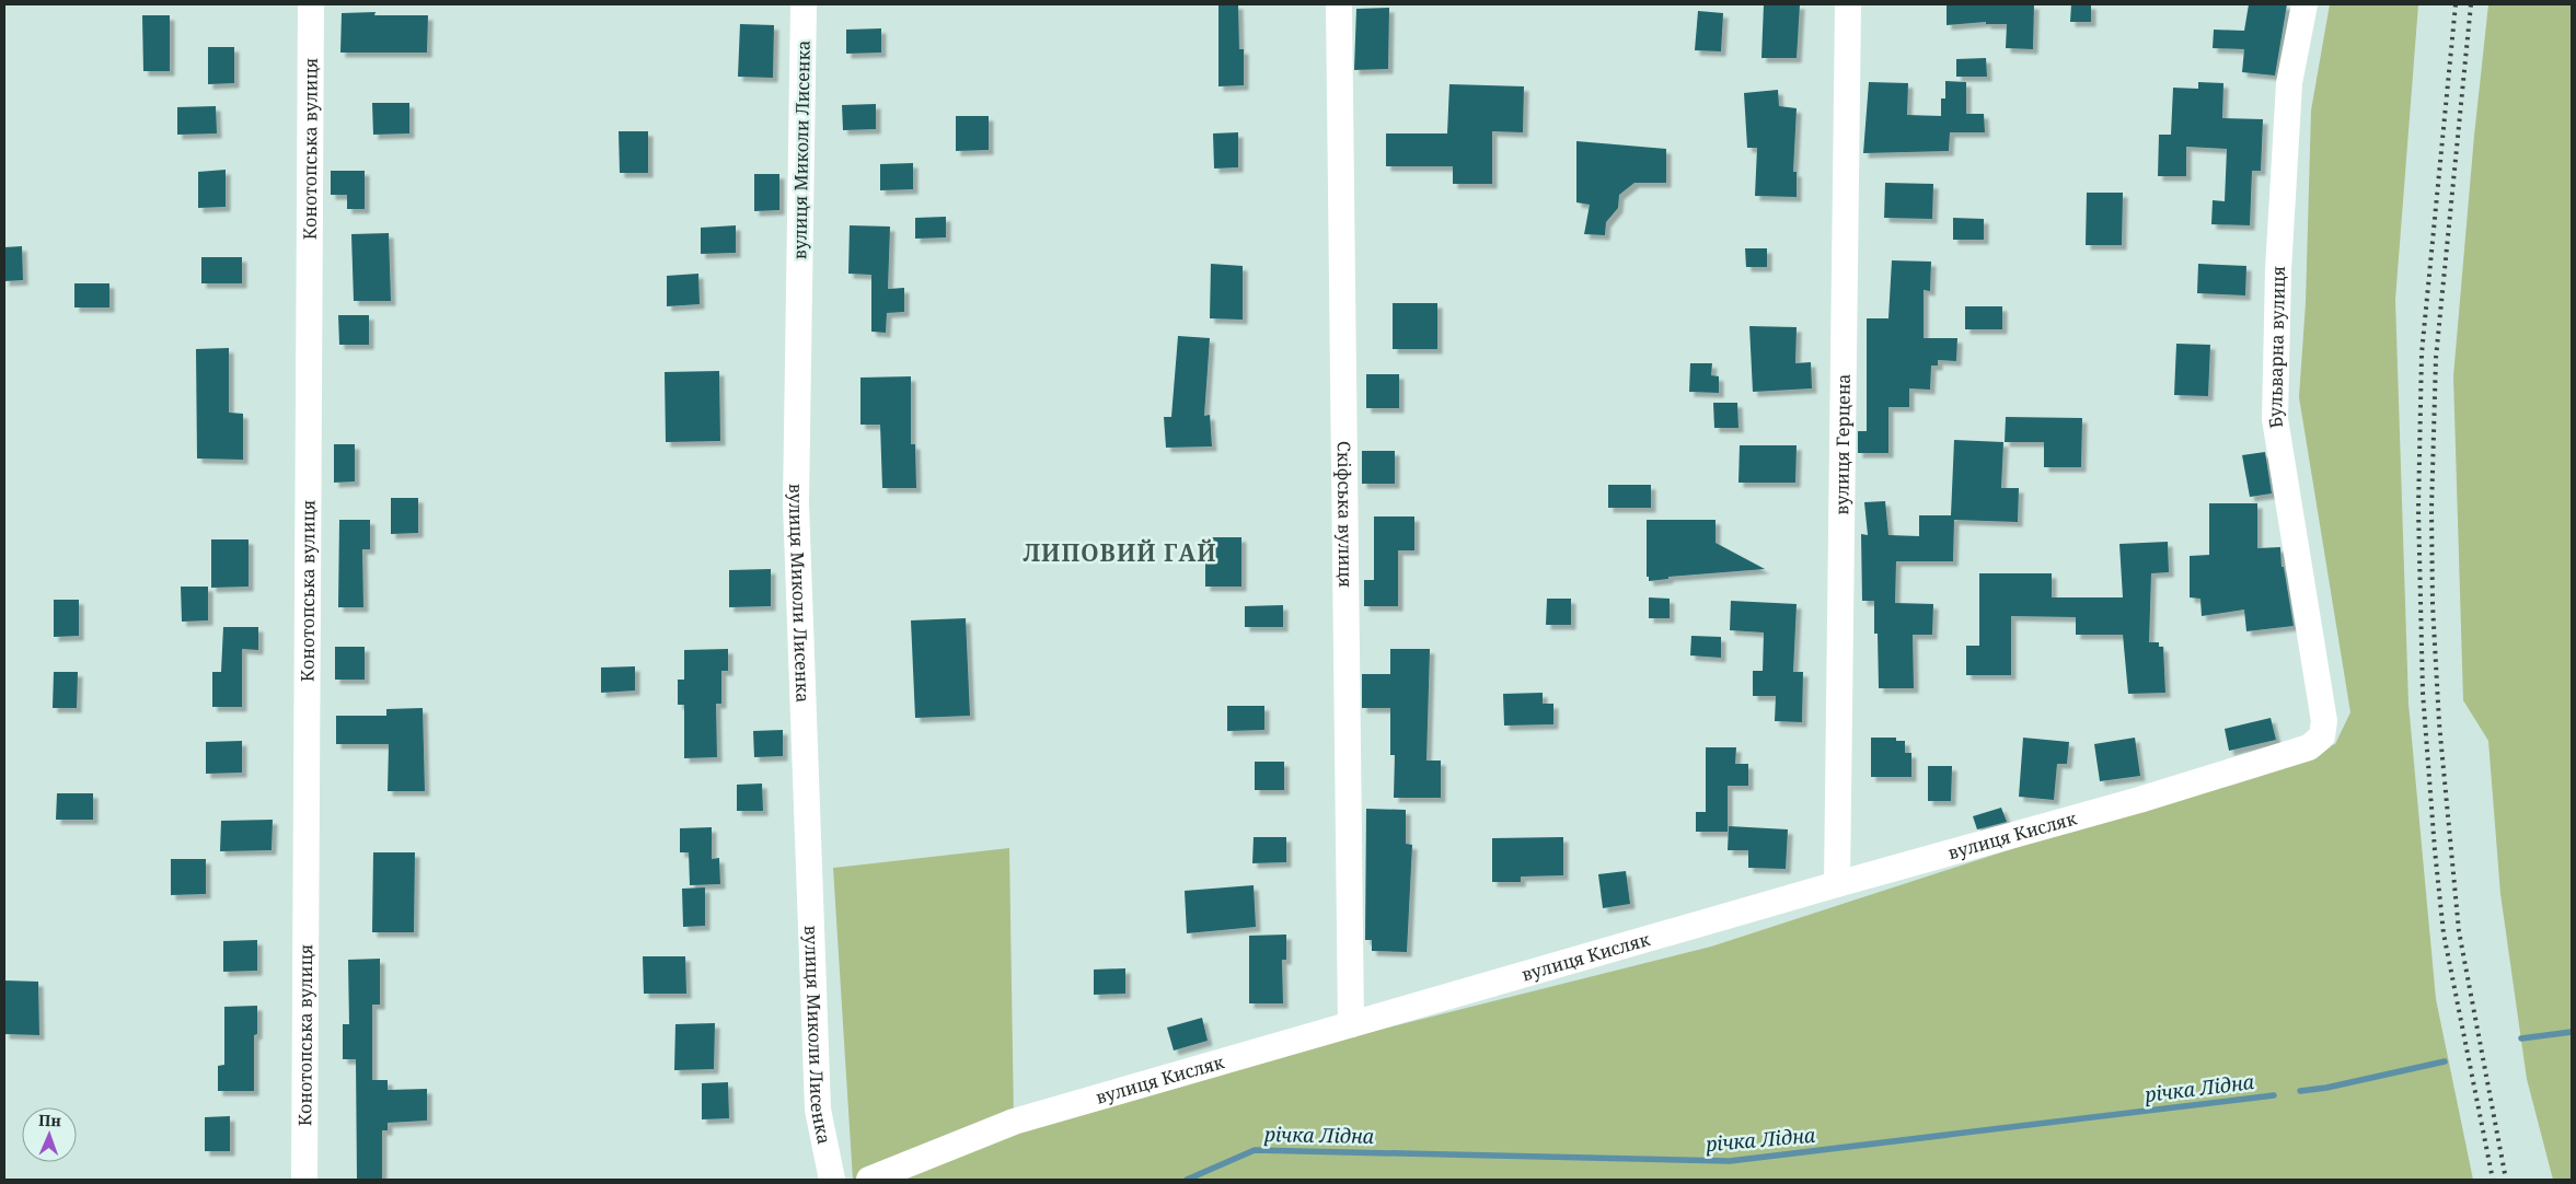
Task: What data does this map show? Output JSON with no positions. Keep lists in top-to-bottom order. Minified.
{"streets":{"street":["Конотопська вулиця","вулиця Миколи Лисенка","Бульварна вулиця","вулиця Герцена","Скіфська вулиця","вулиця Кисляк"]},"crossings":[["Бульварна вулиця","вулиця Кисляк"],["вулиця Герцена","вулиця Кисляк"],["Скіфська вулиця","вулиця Кисляк"]],"districts":["ЛИПОВИЙ ГАЙ"],"water":["річка Лідна"],"north":"top"}
